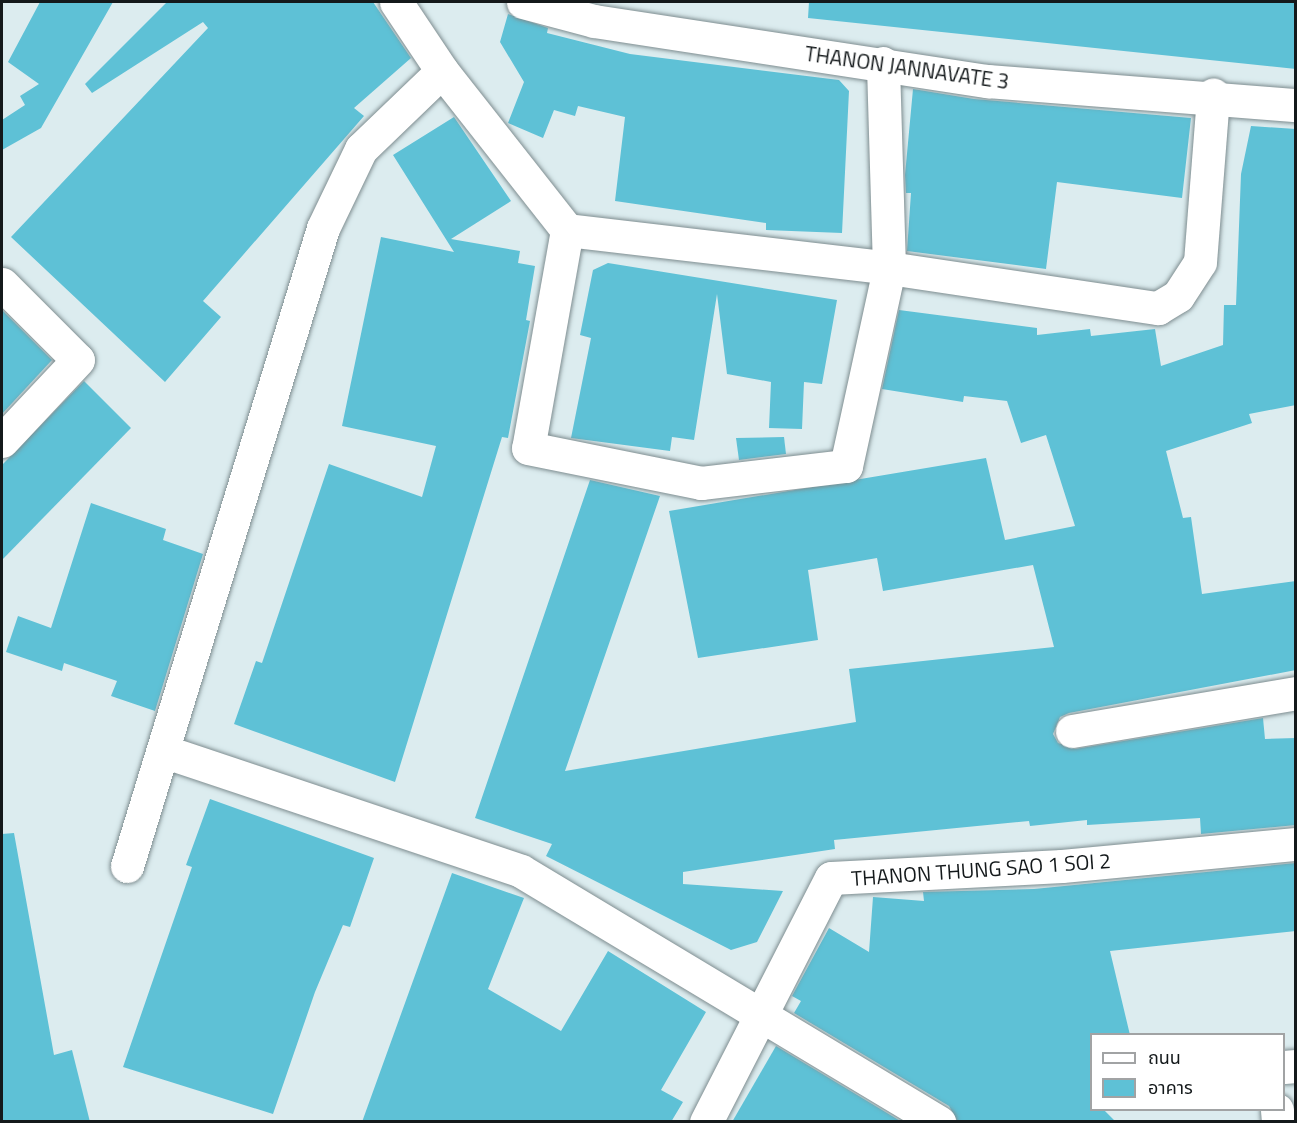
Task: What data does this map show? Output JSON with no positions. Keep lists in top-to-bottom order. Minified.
{"streets":{"street":["THANON JANNAVATE 3","THANON THUNG SAO 1 SOI 2"]},"legend":["ถนน","อาคาร"]}
